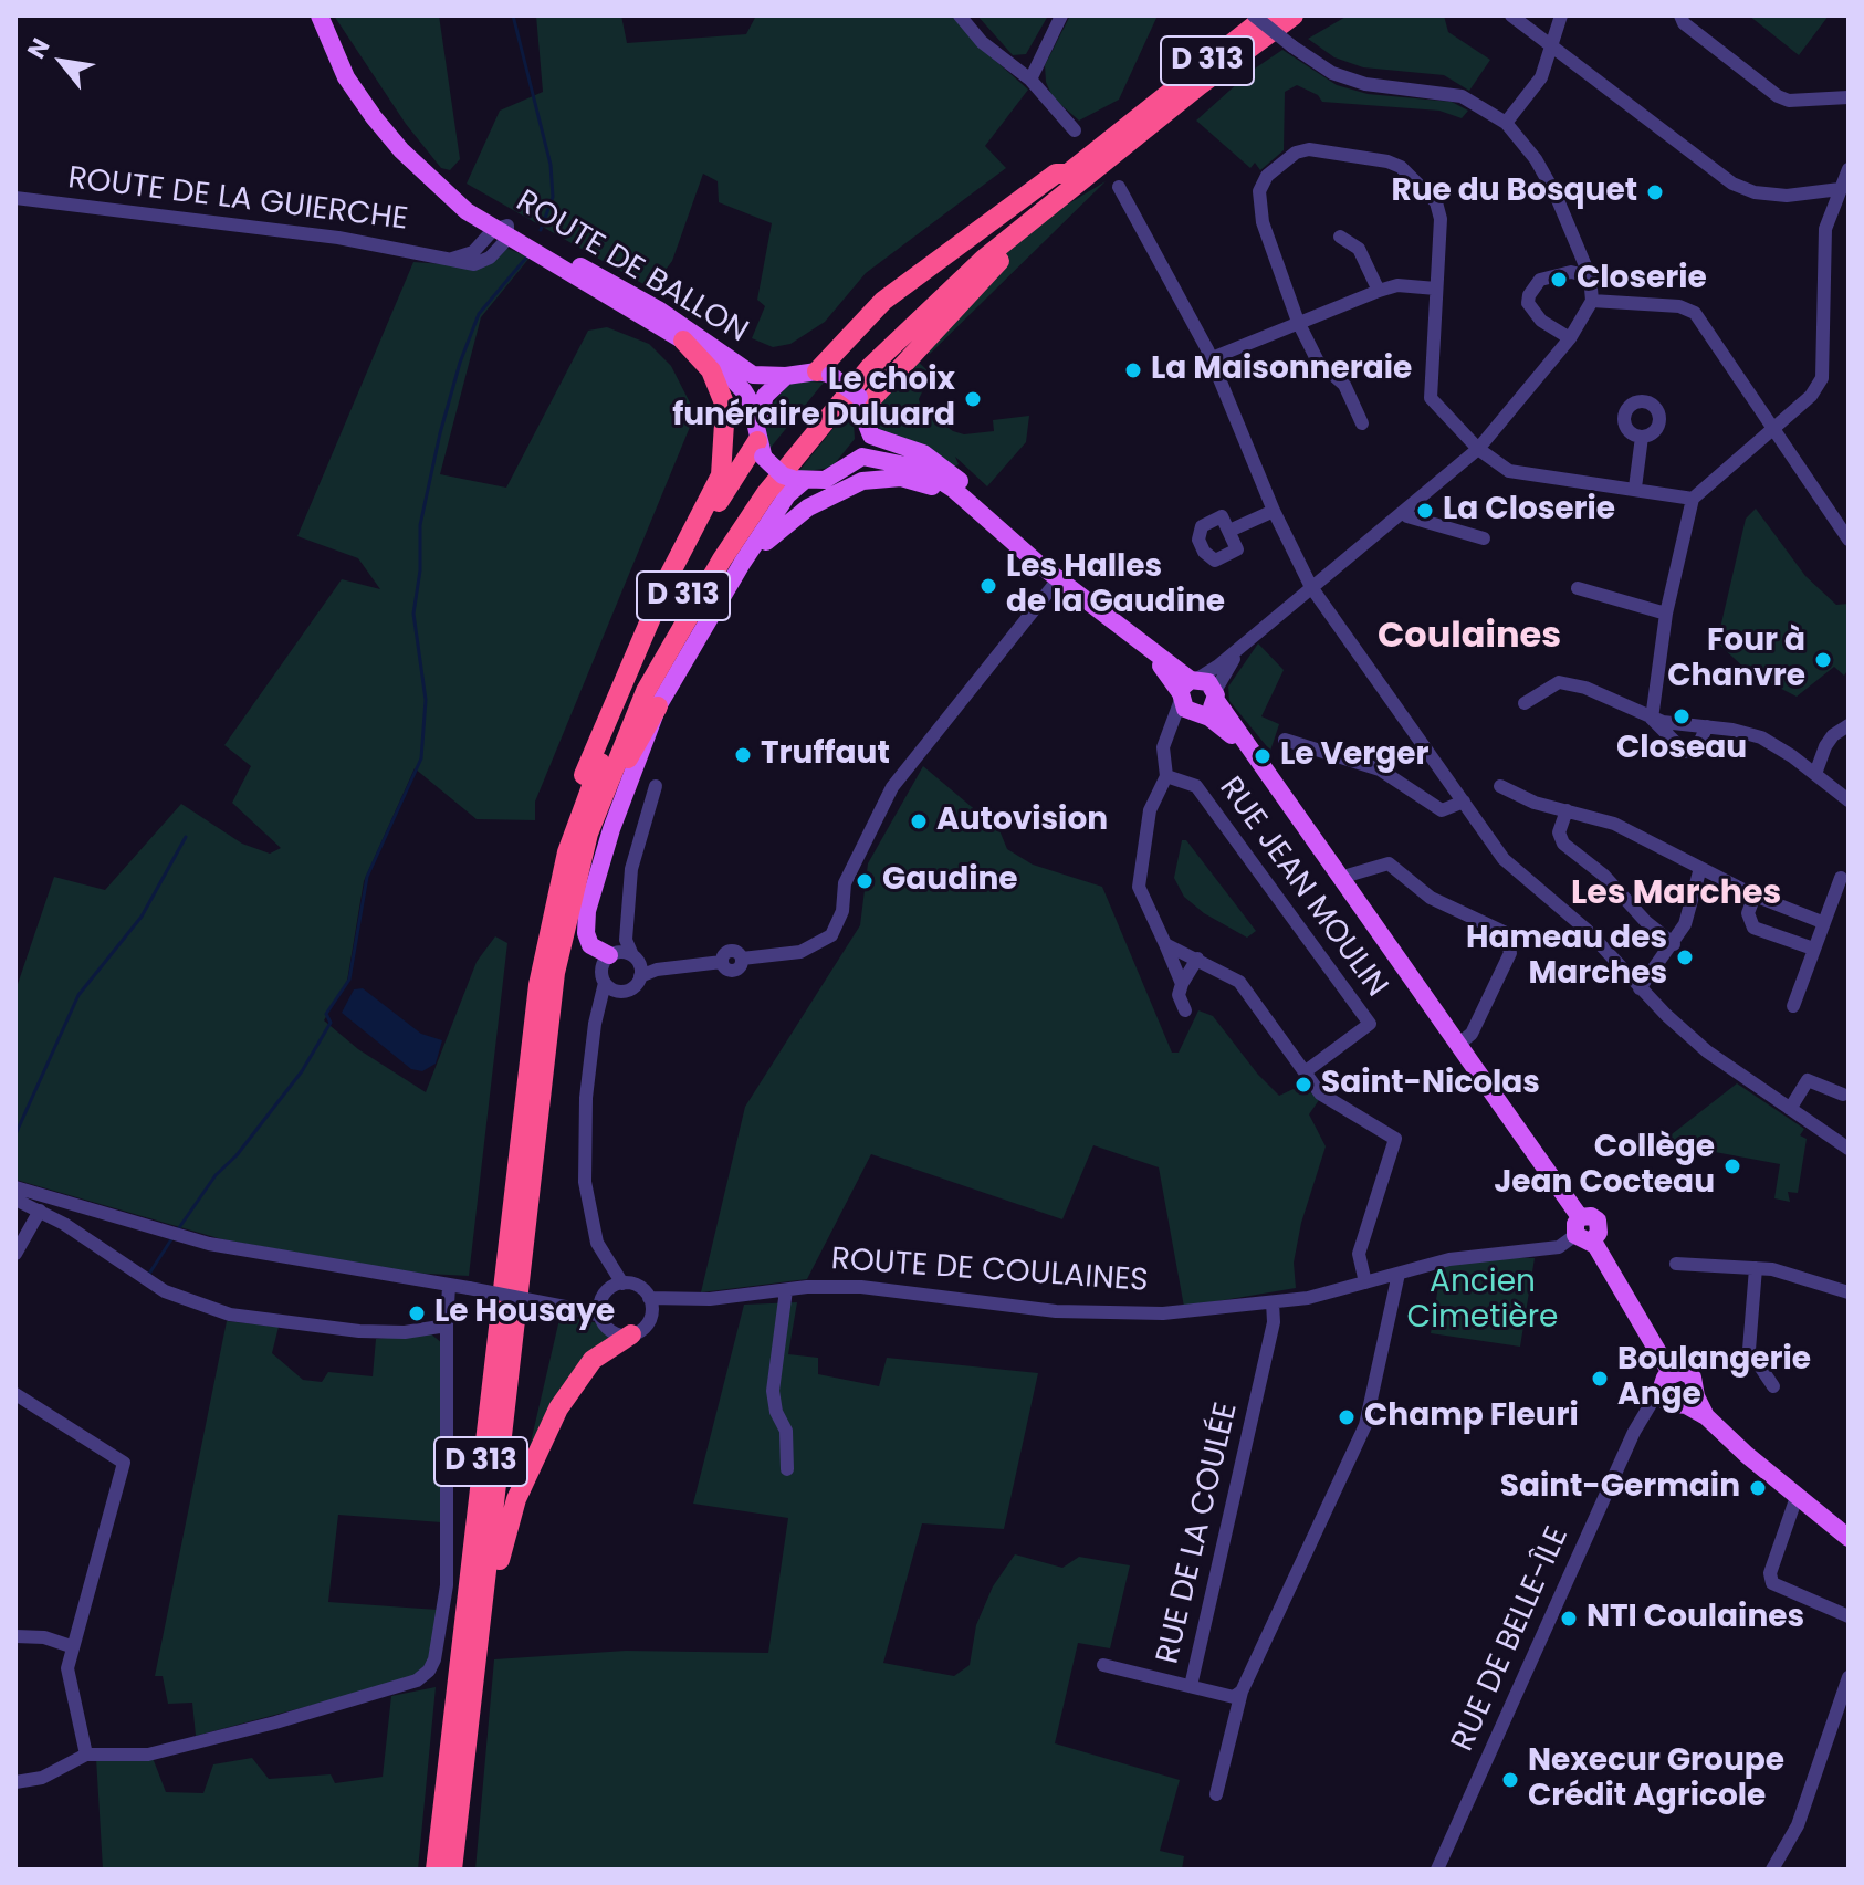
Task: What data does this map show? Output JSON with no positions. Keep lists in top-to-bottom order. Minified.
{"streets":{"highway":["D 313"],"main road":["ROUTE DE BALLON"],"street":["ROUTE DE LA GUIERCHE","RUE JEAN MOULIN","ROUTE DE COULAINES","RUE DE LA COULÉE","RUE DE BELLE-ÎLE"]},"crossings":[["ROUTE DE LA GUIERCHE","ROUTE DE BALLON"],["ROUTE DE COULAINES","RUE DE LA COULÉE"]],"districts":["Coulaines","Les Marches"],"parks":["Ancien Cimetière"],"places":["Rue du Bosquet","Closerie","La Maisonneraie","Le choix funéraire Duluard","La Closerie","Les Halles de la Gaudine","Four à Chanvre","Closeau","Truffaut","Le Verger","Autovision","Gaudine","Hameau des Marches","Saint-Nicolas","Collège Jean Cocteau","Le Housaye","Boulangerie Ange","Champ Fleuri","Saint-Germain","NTI Coulaines","Nexecur Groupe Crédit Agricole"],"north":"top left"}
